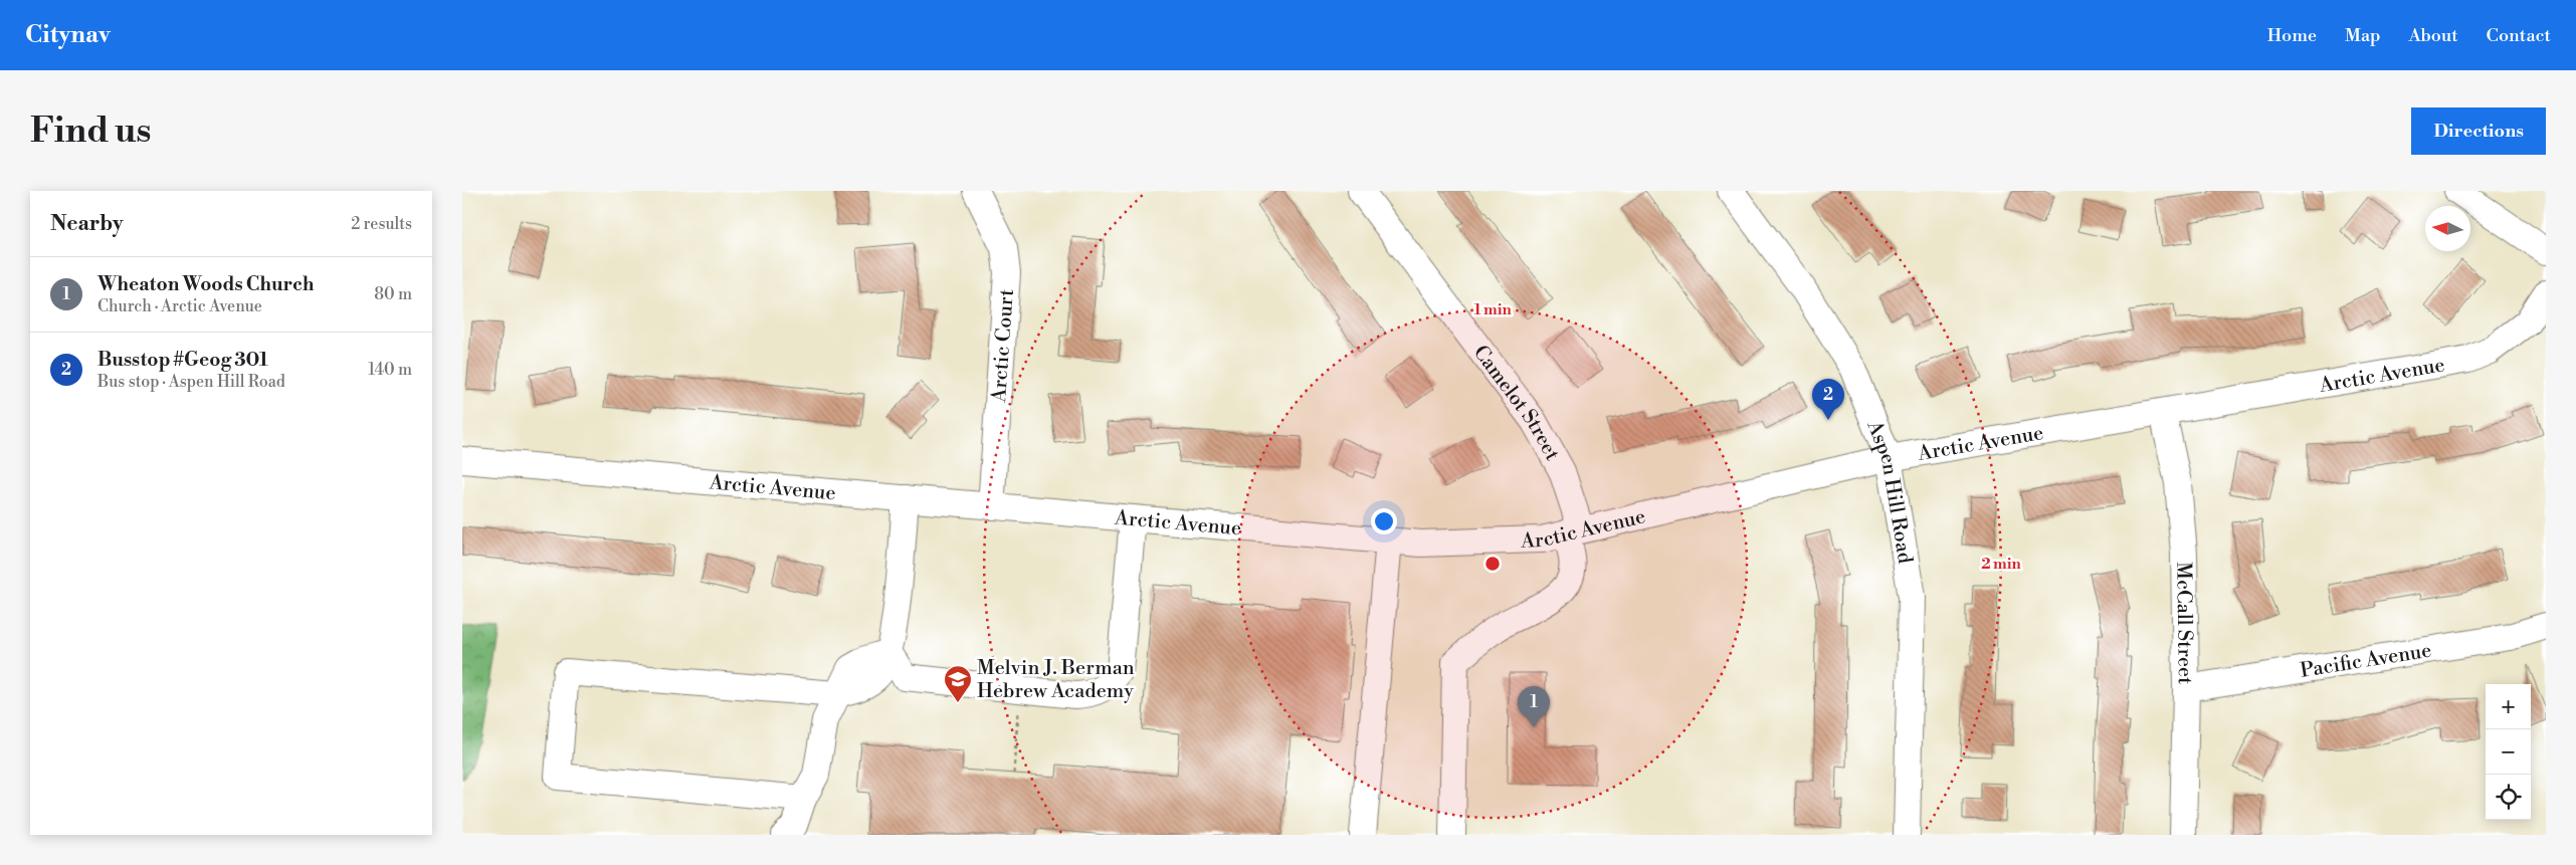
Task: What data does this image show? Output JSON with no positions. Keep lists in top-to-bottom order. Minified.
{"streets":{"street":["Arctic Court","Arctic Avenue","Camelot Street","Aspen Hill Road","McCall Street","Pacific Avenue"]},"crossings":[["Arctic Court","Arctic Avenue"],["Arctic Avenue","Camelot Street"],["Arctic Avenue","Aspen Hill Road"],["Arctic Avenue","McCall Street"],["McCall Street","Pacific Avenue"]],"places":{"school or university":["Melvin J. Berman Hebrew Academy"]},"north":"left","page":{"header":"Citynav","nav":["Home","Map","About","Contact"],"buttons":"Directions","title":"Find us","heading":["Nearby","2 results"],"list":[{"mark":"1","name":"Wheaton Woods Church","note":"Church · Arctic Avenue","value":"80 m"},{"mark":"2","name":"Busstop #Geog 301","note":"Bus stop · Aspen Hill Road","value":"140 m"}],"pins":["2","1"],"map_buttons":["+","−"]},"rings":["1 min","2 min"]}
